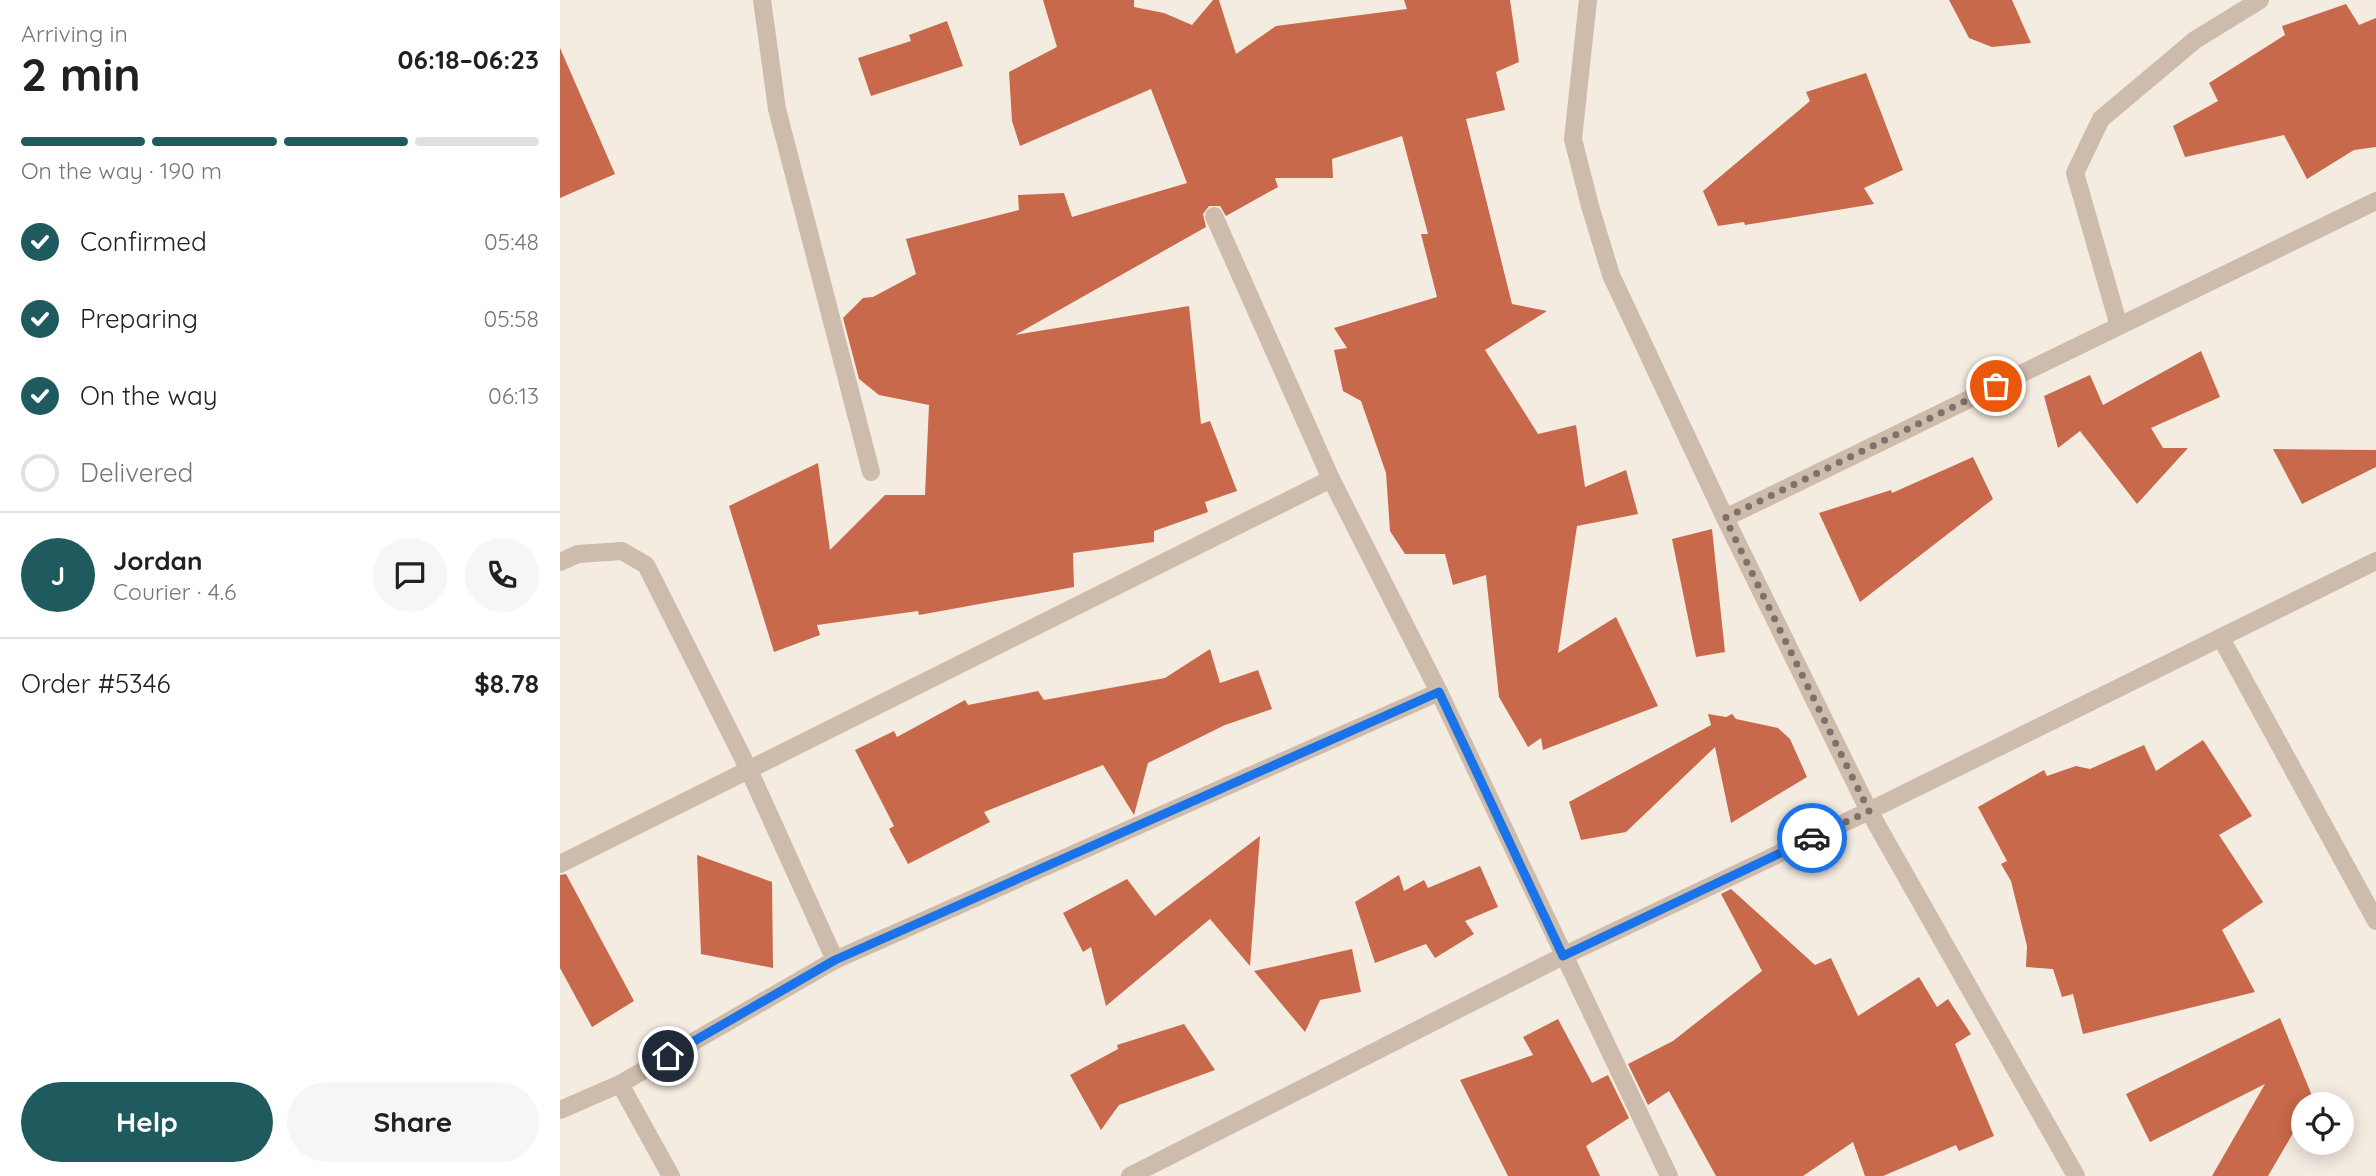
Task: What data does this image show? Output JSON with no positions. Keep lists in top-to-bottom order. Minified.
{"page":{"heading":["2 min","Arriving in","06:18–06:23"],"panel":["Jordan","Courier · 4.6","Order #5346","$8.78"],"bar":"On the way · 190 m","list":[["Confirmed","05:48"],["Preparing","05:58"],["On the way","06:13"],"Delivered"],"round":"J","buttons":["Help","Share"]}}
